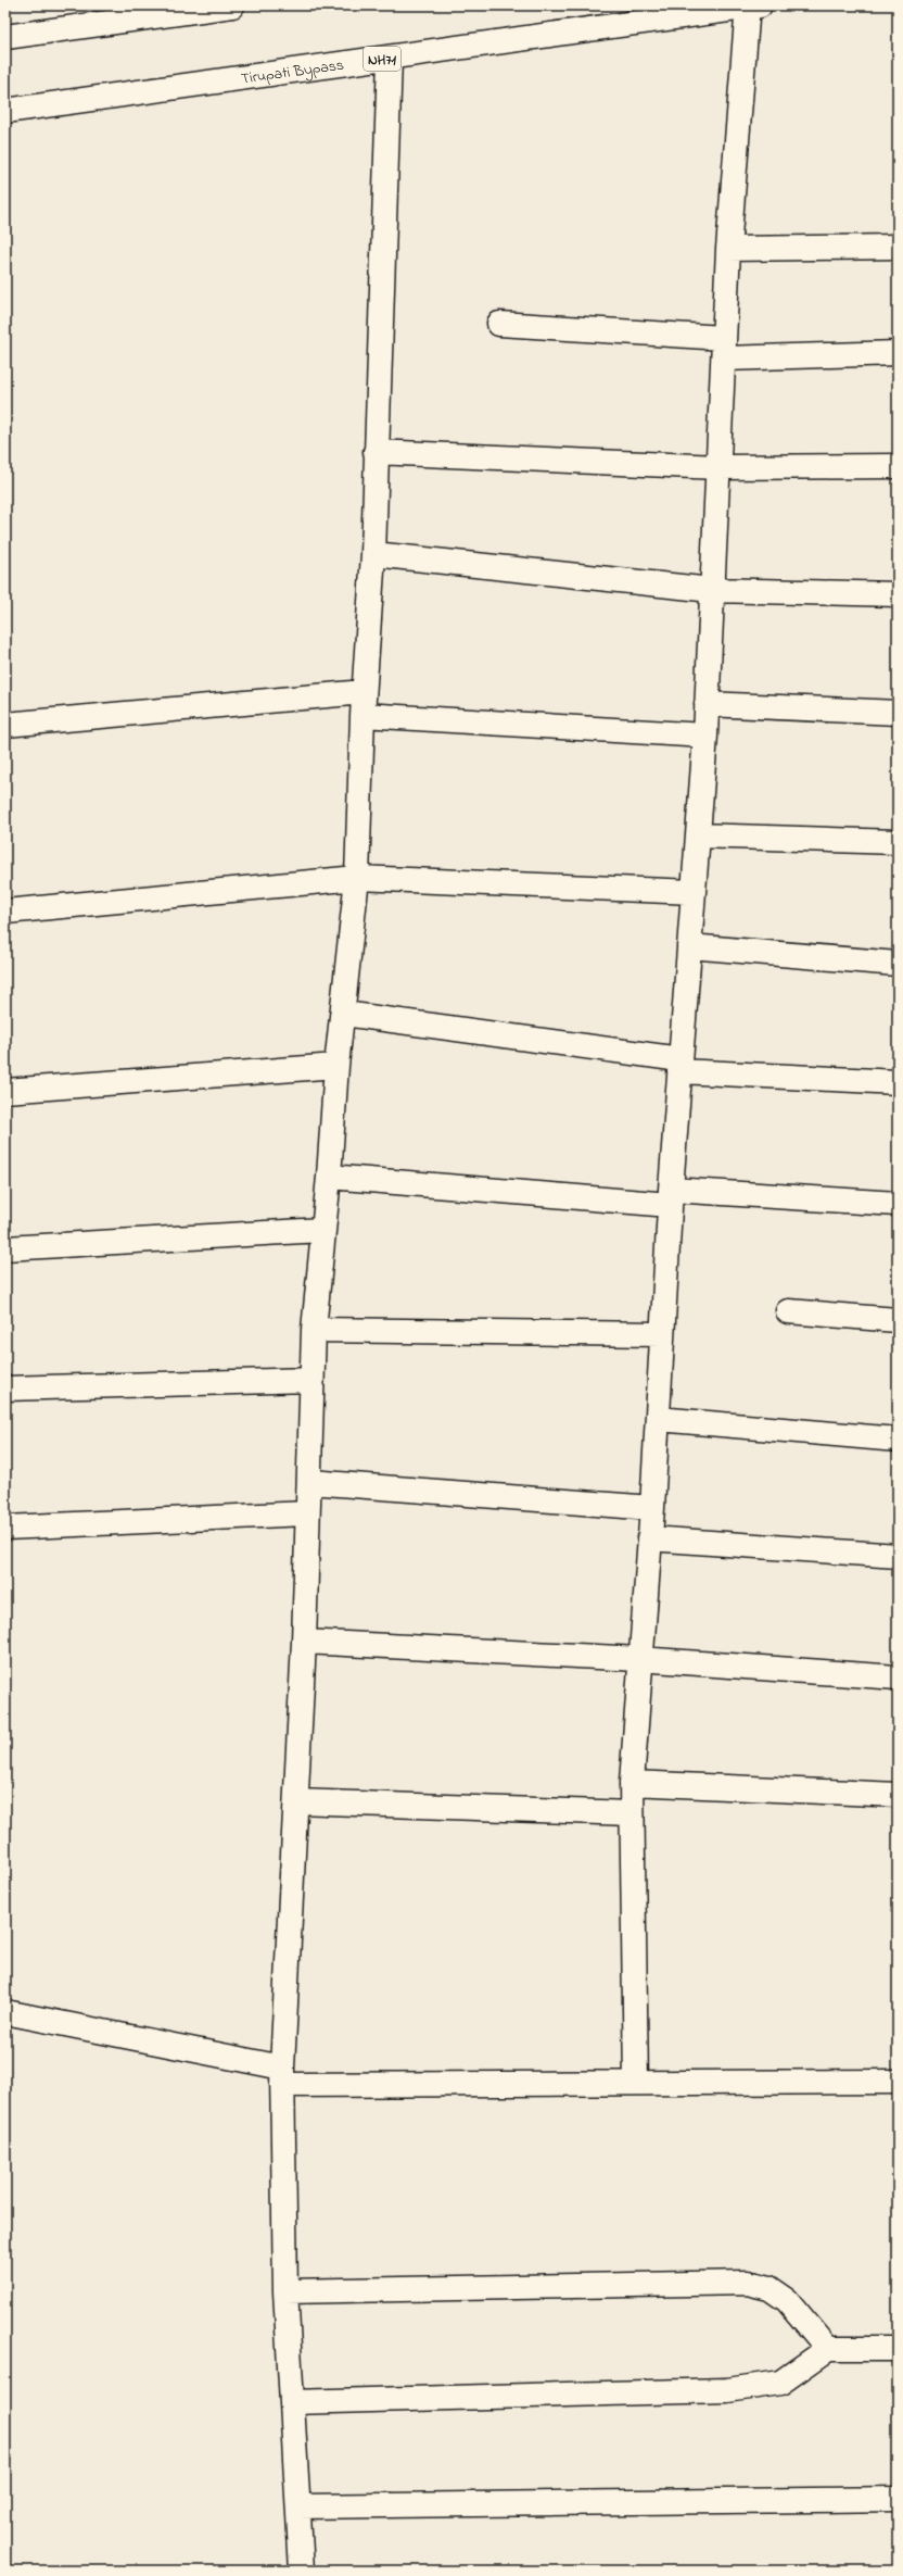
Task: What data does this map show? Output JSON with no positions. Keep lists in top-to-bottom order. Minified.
{"streets":{"main road":["NH71","Tirupati Bypass"]}}
